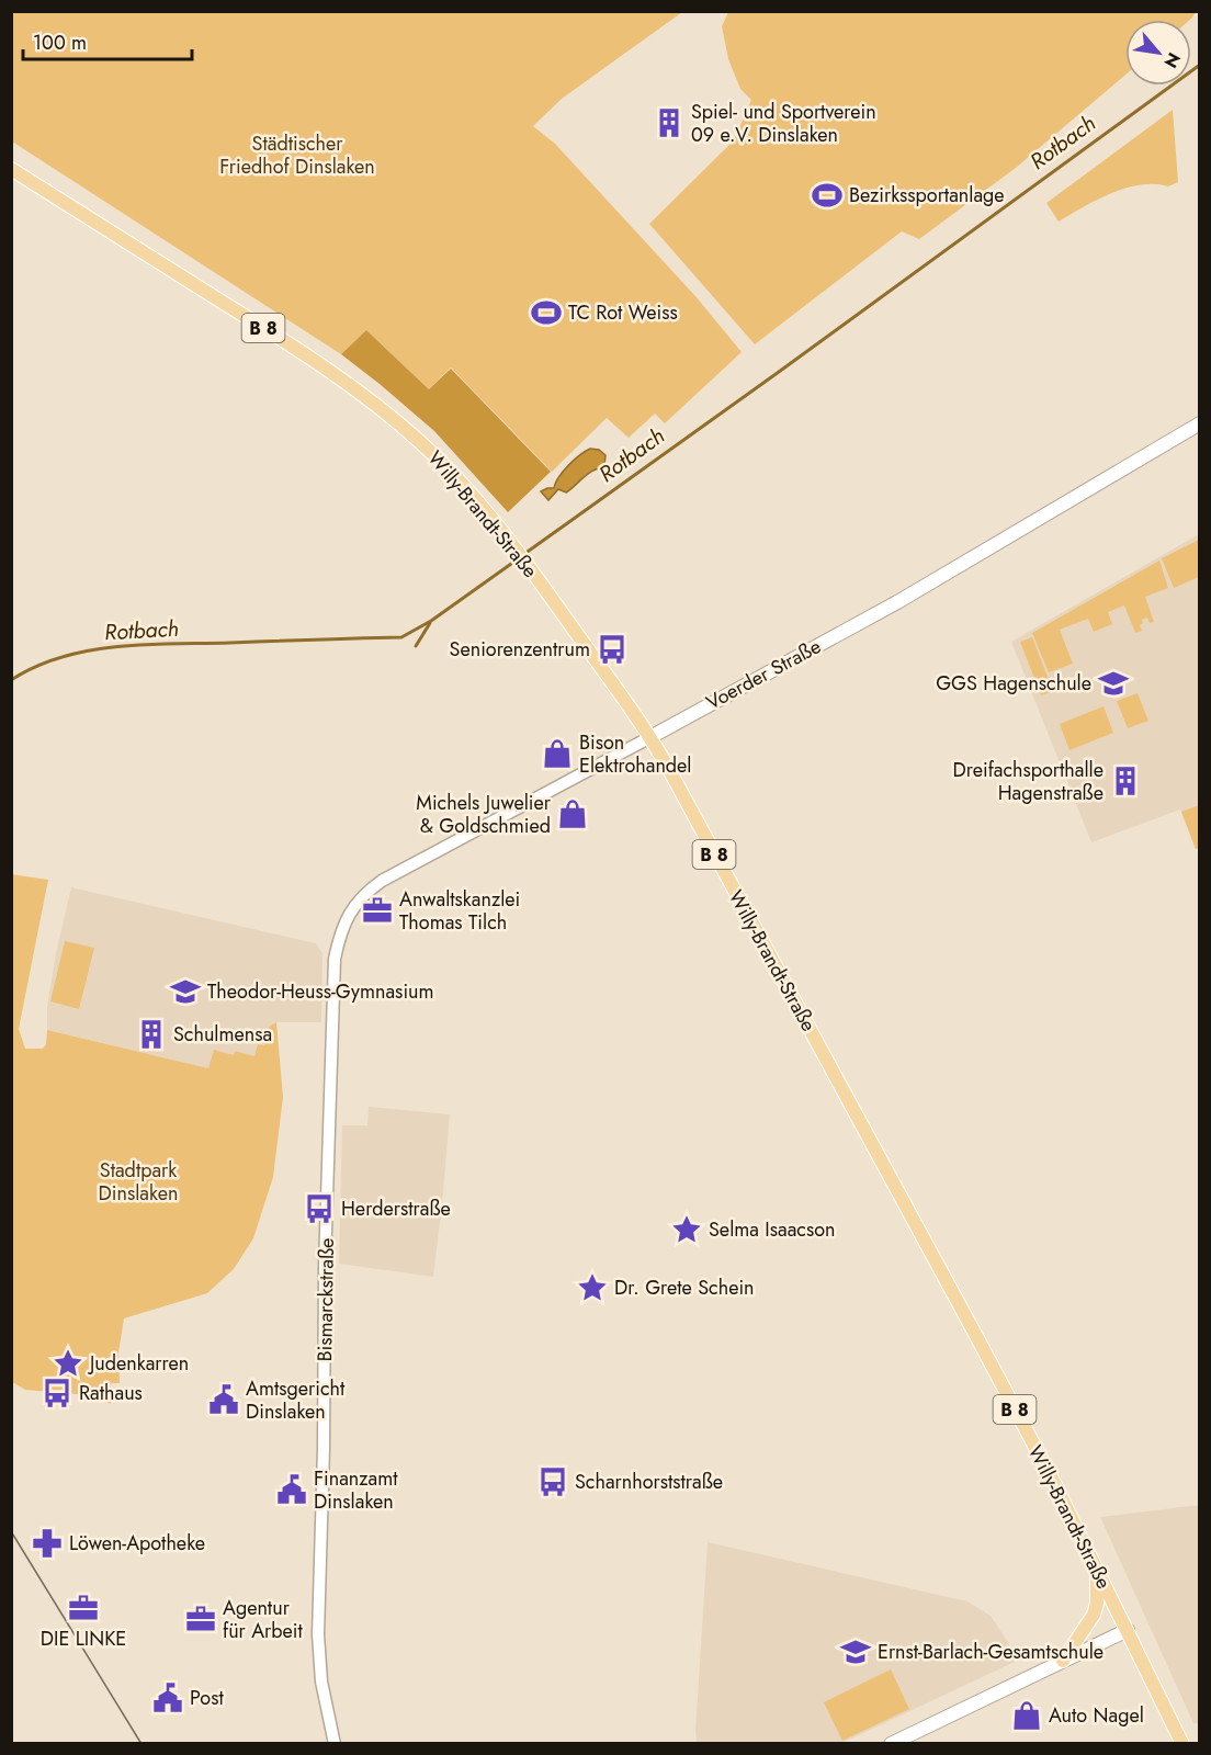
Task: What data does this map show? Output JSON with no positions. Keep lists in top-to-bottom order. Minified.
{"streets":{"main road":["B 8","Willy-Brandt-Straße","Voerder Straße"],"street":["Bismarckstraße"]},"crossings":[["Willy-Brandt-Straße","Voerder Straße"],["Voerder Straße","Bismarckstraße"]],"water":["Rotbach"],"parks":["Städtischer Friedhof Dinslaken","Stadtpark Dinslaken"],"places":{"building":["Spiel- und Sportverein 09 e.V. Dinslaken","Dreifachsporthalle Hagenstraße","Schulmensa"],"sports":["Bezirkssportanlage","TC Rot Weiss"],"bus stop":["Seniorenzentrum","Herderstraße","Rathaus","Scharnhorststraße"],"school or university":["GGS Hagenschule","Theodor-Heuss-Gymnasium","Ernst-Barlach-Gesamtschule"],"shop":["Bison Elektrohandel","Michels Juwelier & Goldschmied","Auto Nagel"],"office":["Anwaltskanzlei Thomas Tilch","DIE LINKE","Agentur für Arbeit"],"place":["Selma Isaacson","Dr. Grete Schein","Judenkarren"],"public building":["Amtsgericht Dinslaken","Finanzamt Dinslaken","Post"],"pharmacy":["Löwen-Apotheke"]},"scale_bar":"100 m","north":"bottom right"}
